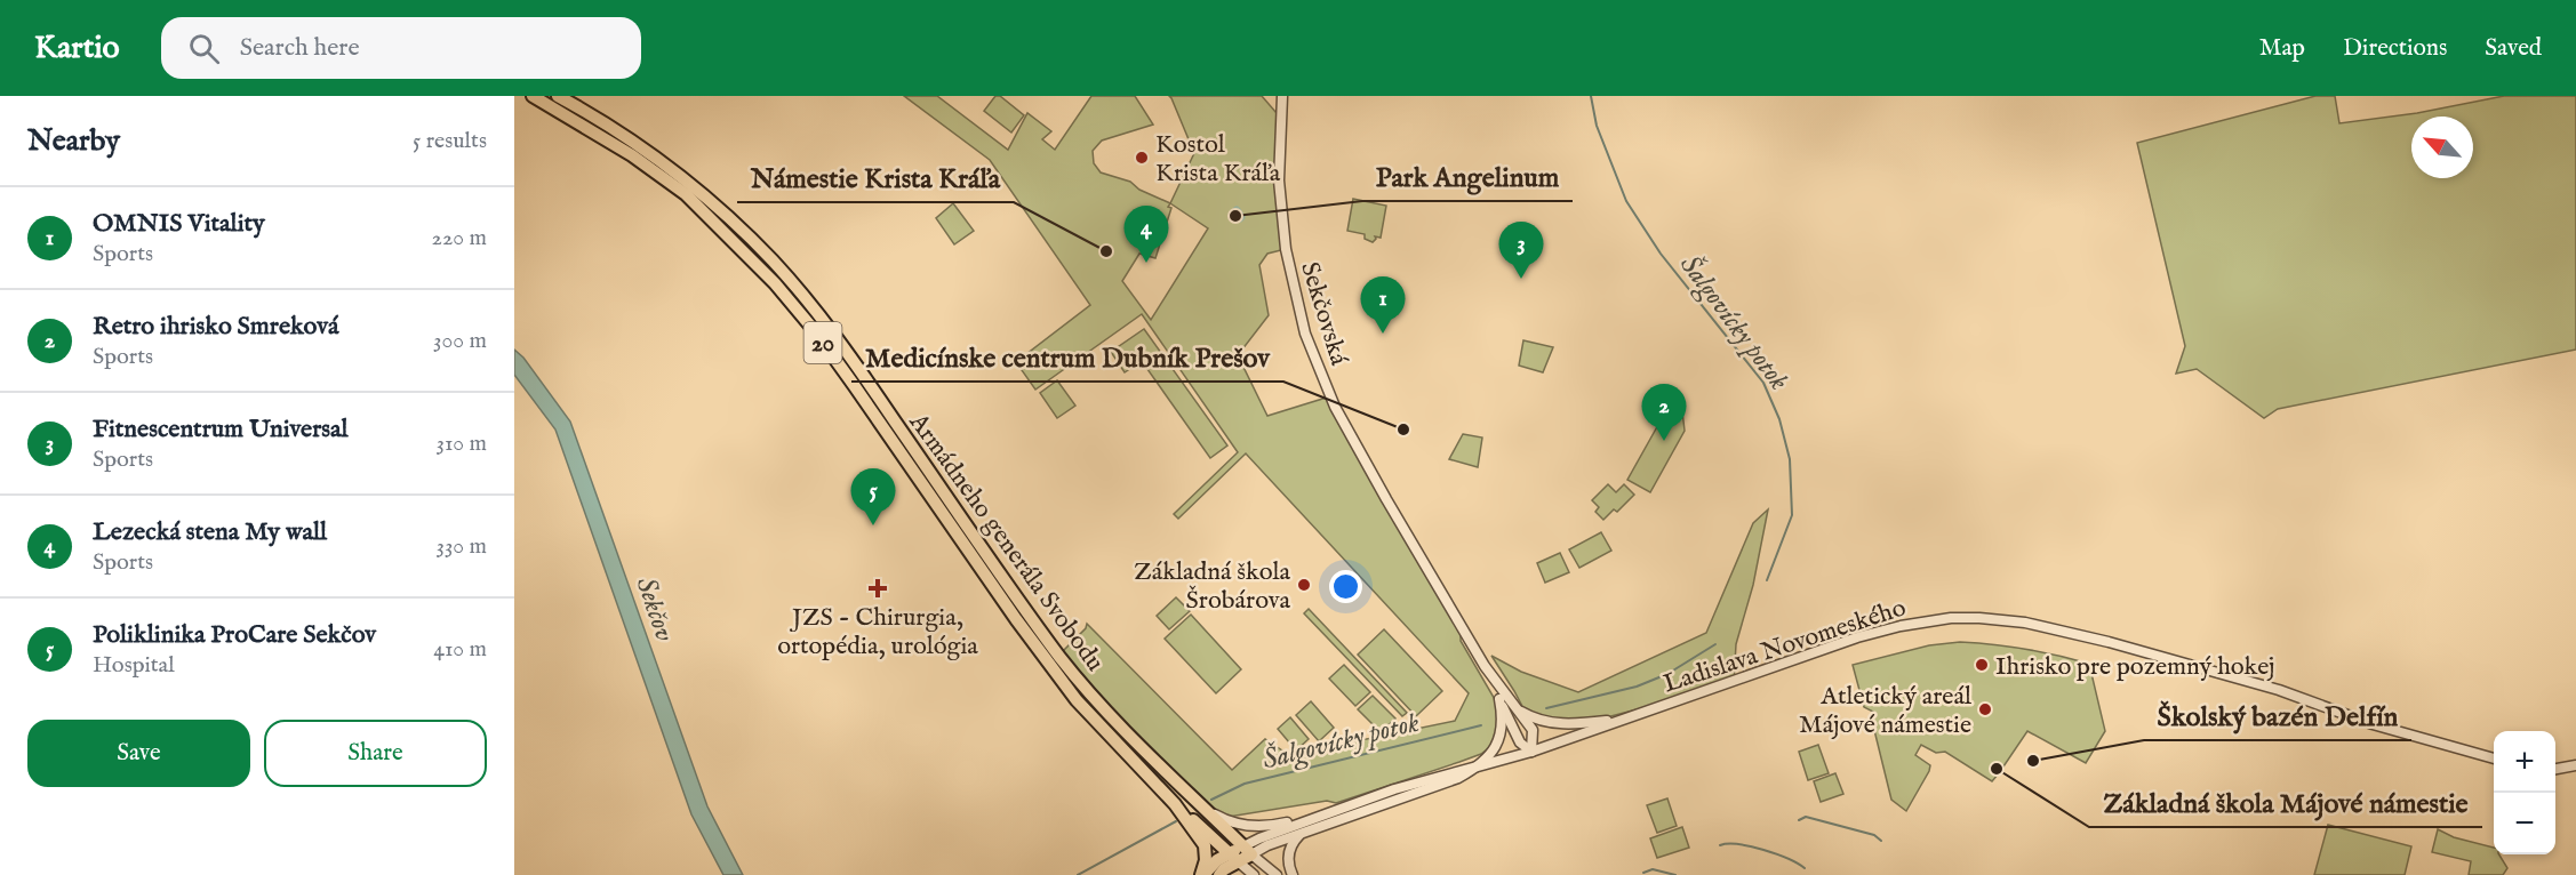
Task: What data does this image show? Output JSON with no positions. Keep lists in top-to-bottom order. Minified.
{"streets":{"main road":["20","Armádneho generála Svobodu"],"street":["Sekčovská","Ladislava Novomeského"]},"crossings":[["Sekčovská","Ladislava Novomeského"],["Armádneho generála Svobodu","Ladislava Novomeského"]],"water":["Šalgovícky potok","Sekčov"],"places":{"other":["Kostol Krista Kráľa","Park Angelinum","Námestie Krista Kráľa","Medicínske centrum Dubník Prešov","Základná škola Šrobárova","Ihrisko pre pozemný hokej","Atletický areál Májové námestie","Školský bazén Delfín","Základná škola Májové námestie"],"health":["JZS - Chirurgia, ortopédia, urológia"]},"north":"top left","page":{"header":"Kartio","search":"Search here","nav":["Map","Directions","Saved"],"heading":["Nearby","5 results"],"list":[{"mark":"1","name":"OMNIS Vitality","note":"Sports","value":"220 m"},{"mark":"2","name":"Retro ihrisko Smreková","note":"Sports","value":"300 m"},{"mark":"3","name":"Fitnescentrum Universal","note":"Sports","value":"310 m"},{"mark":"4","name":"Lezecká stena My wall","note":"Sports","value":"330 m"},{"mark":"5","name":"Poliklinika ProCare Sekčov","note":"Hospital","value":"410 m"}],"pins":["4","3","1","2","5"],"buttons":["Save","Share"],"map_buttons":["+","−"]}}
